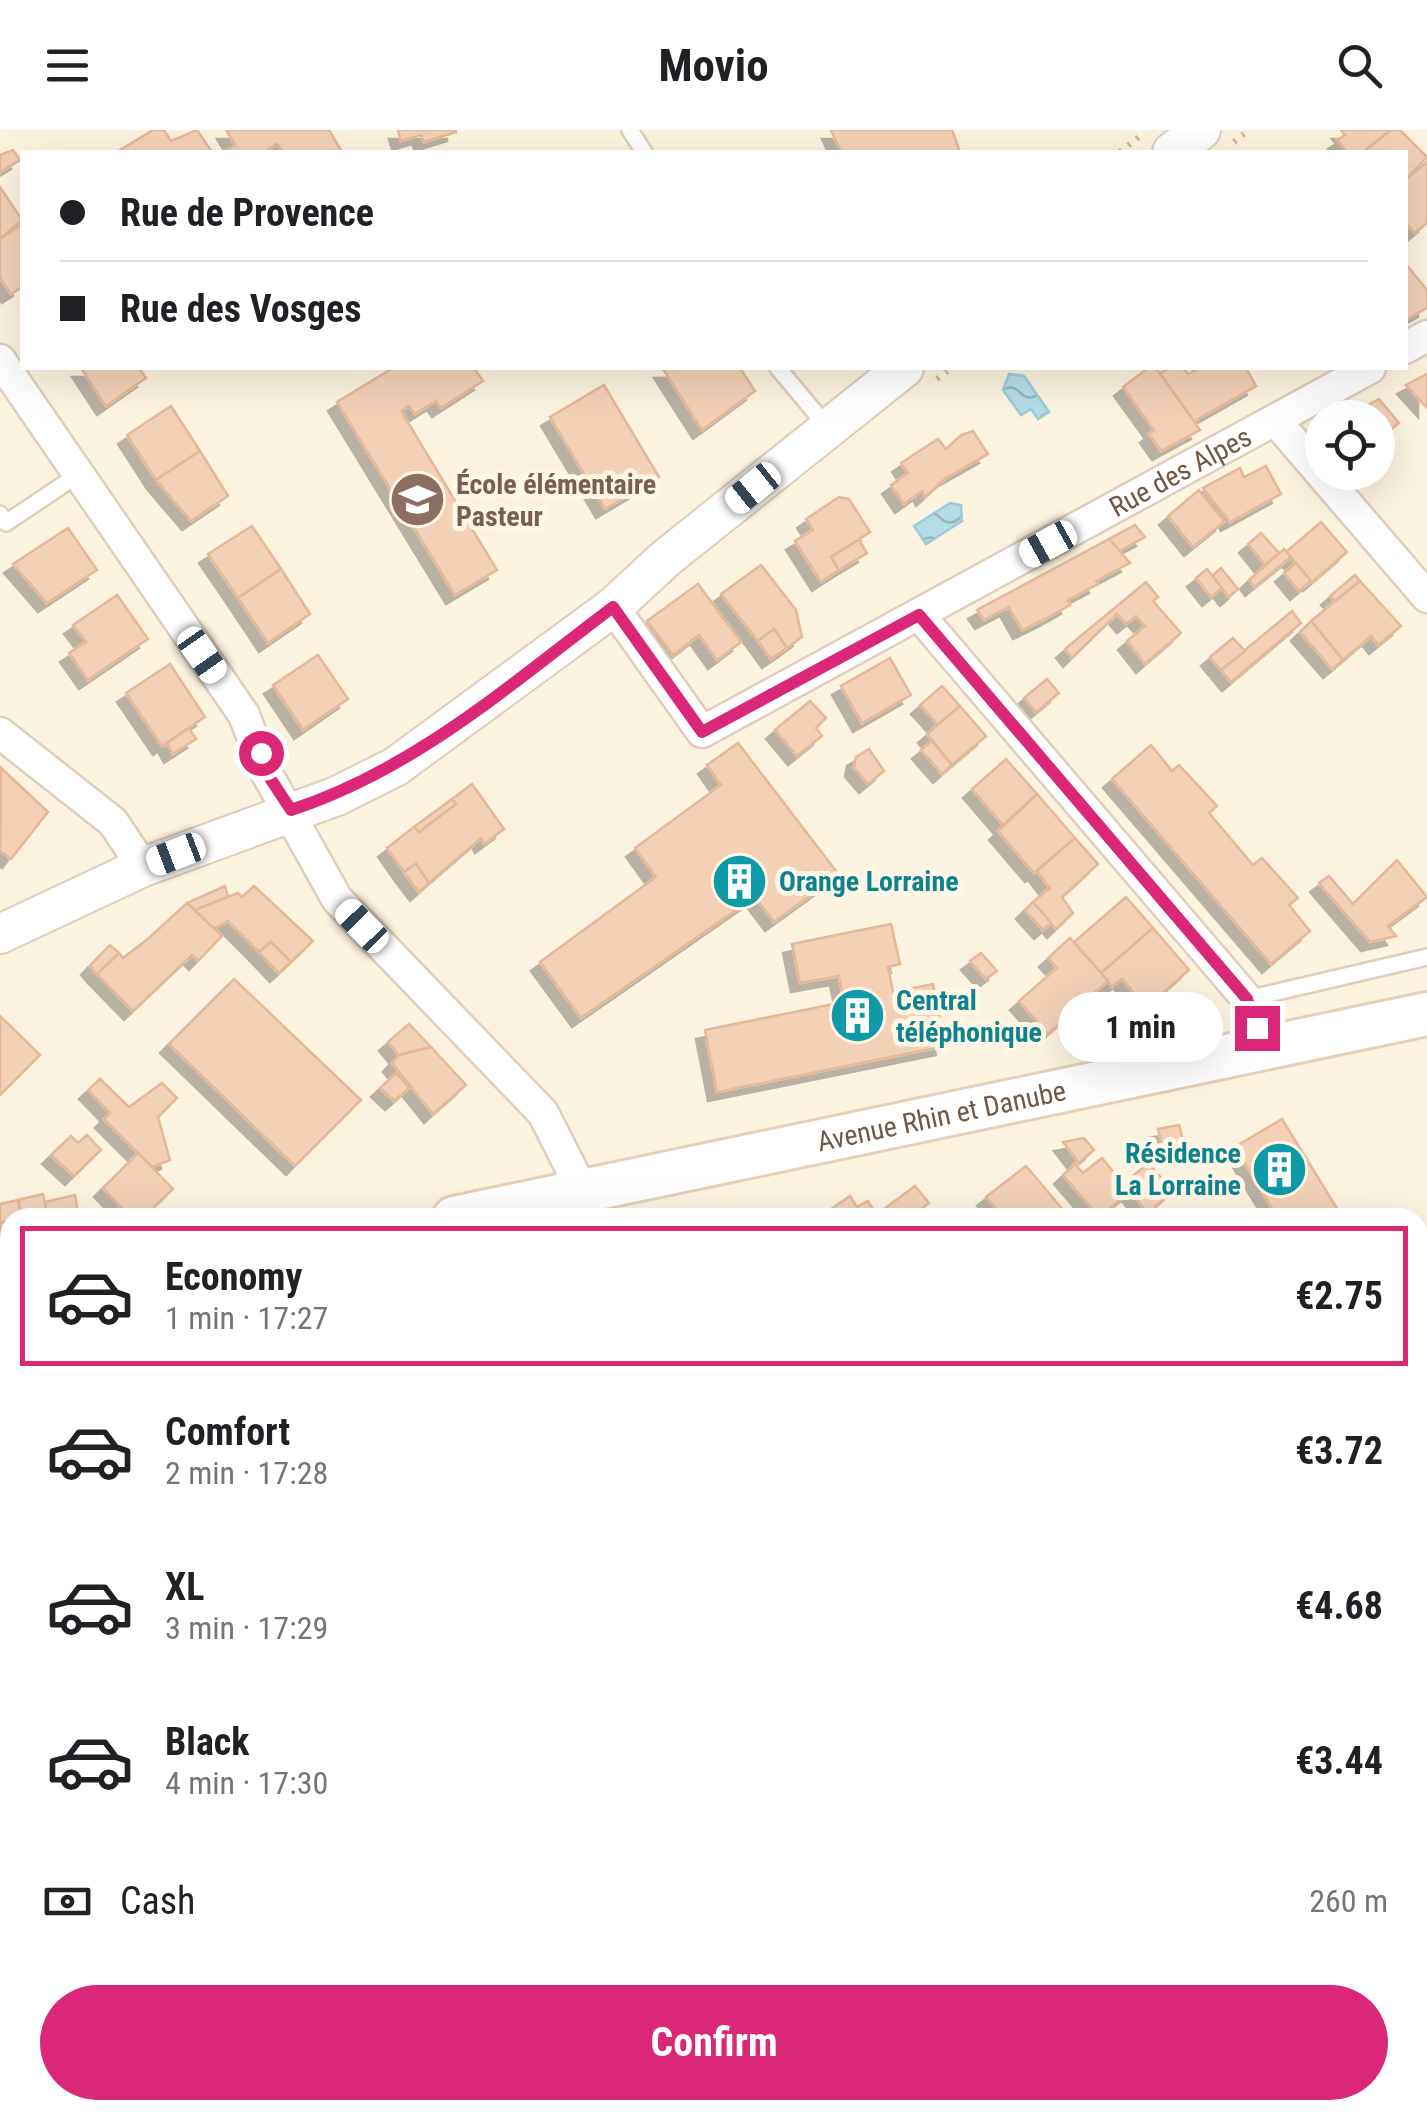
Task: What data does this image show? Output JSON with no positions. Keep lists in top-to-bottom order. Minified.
{"streets":{"main road":["Avenue Rhin et Danube"],"street":["Rue des Alpes"]},"places":{"school or university":["École élémentaire Pasteur"],"building":["Orange Lorraine","Central téléphonique","Résidence La Lorraine"]},"page":{"header":"Movio","banner":["Rue de Provence","Rue des Vosges"],"bubble":"1 min","list":[{"name":"Economy","note":"1 min · 17:27","value":"€2.75"},{"name":"Comfort","note":"2 min · 17:28","value":"€3.72"},{"name":"XL","note":"3 min · 17:29","value":"€4.68"},{"name":"Black","note":"4 min · 17:30","value":"€3.44"}],"pay":["Cash","260 m"],"buttons":"Confirm"}}
